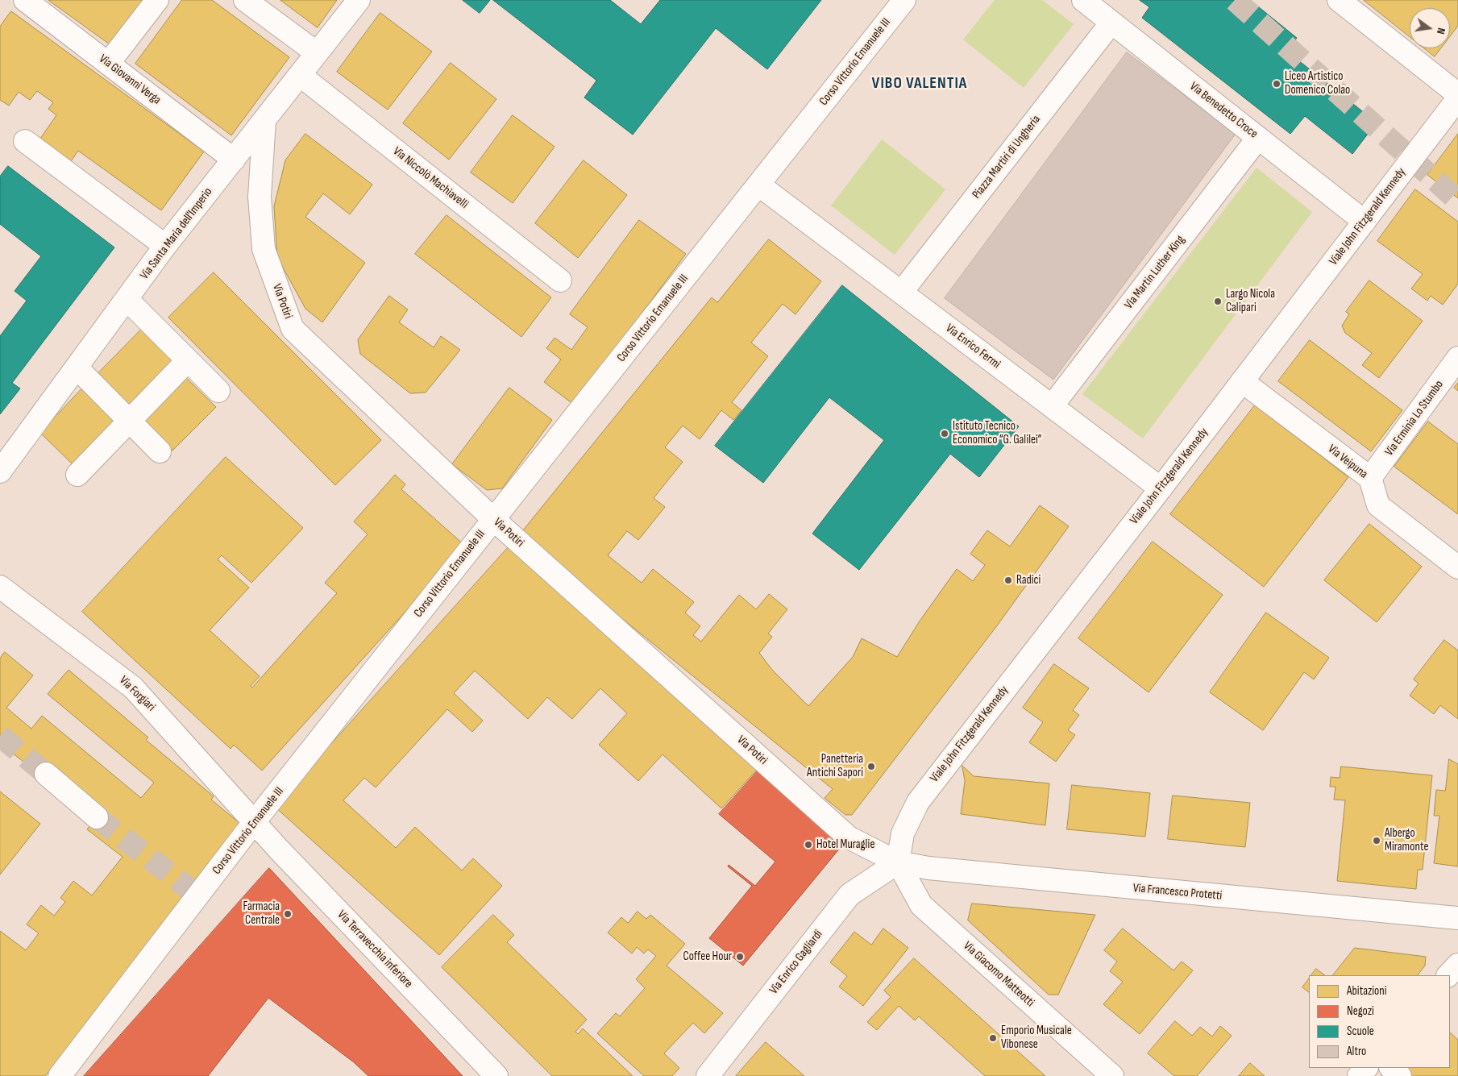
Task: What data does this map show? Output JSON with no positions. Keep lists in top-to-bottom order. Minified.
{"streets":{"street":["Corso Vittorio Emanuele III","Via Giovanni Verga","Via Benedetto Croce","Piazza Martiri di Ungheria","Via Niccolò Machiavelli","Viale John Fitzgerald Kennedy","Via Santa Maria dell'Imperio","Via Martin Luther King","Via Potiri","Via Enrico Fermi","Via Erminia Lo Stumbo","Via Veipuna","Via Forgiari","Via Francesco Protetti","Via Terravecchia inferiore","Via Enrico Gagliardi","Via Giacomo Matteotti"]},"crossings":[["Corso Vittorio Emanuele III","Via Potiri"],["Corso Vittorio Emanuele III","Via Enrico Fermi"],["Corso Vittorio Emanuele III","Via Forgiari"],["Corso Vittorio Emanuele III","Via Terravecchia inferiore"],["Via Giovanni Verga","Via Santa Maria dell'Imperio"],["Via Benedetto Croce","Piazza Martiri di Ungheria"],["Via Benedetto Croce","Viale John Fitzgerald Kennedy"],["Via Benedetto Croce","Via Martin Luther King"],["Piazza Martiri di Ungheria","Via Enrico Fermi"],["Via Niccolò Machiavelli","Via Santa Maria dell'Imperio"],["Viale John Fitzgerald Kennedy","Via Potiri"],["Viale John Fitzgerald Kennedy","Via Enrico Fermi"],["Viale John Fitzgerald Kennedy","Via Veipuna"],["Viale John Fitzgerald Kennedy","Via Francesco Protetti"],["Viale John Fitzgerald Kennedy","Via Enrico Gagliardi"],["Viale John Fitzgerald Kennedy","Via Giacomo Matteotti"],["Via Santa Maria dell'Imperio","Via Potiri"],["Via Martin Luther King","Via Enrico Fermi"],["Via Potiri","Via Francesco Protetti"],["Via Potiri","Via Enrico Gagliardi"],["Via Potiri","Via Giacomo Matteotti"],["Via Erminia Lo Stumbo","Via Veipuna"],["Via Forgiari","Via Terravecchia inferiore"],["Via Francesco Protetti","Via Enrico Gagliardi"],["Via Francesco Protetti","Via Giacomo Matteotti"],["Via Enrico Gagliardi","Via Giacomo Matteotti"]],"districts":["VIBO VALENTIA"],"places":["Liceo Artistico Domenico Colao","Largo Nicola Calipari","Istituto Tecnico Economico “G. Galilei”","Radici","Panetteria Antichi Sapori","Albergo Miramonte","Hotel Muraglie","Farmacia Centrale","Coffee Hour","Emporio Musicale Vibonese"],"legend":["Abitazioni","Negozi","Scuole","Altro"],"north":"right"}
